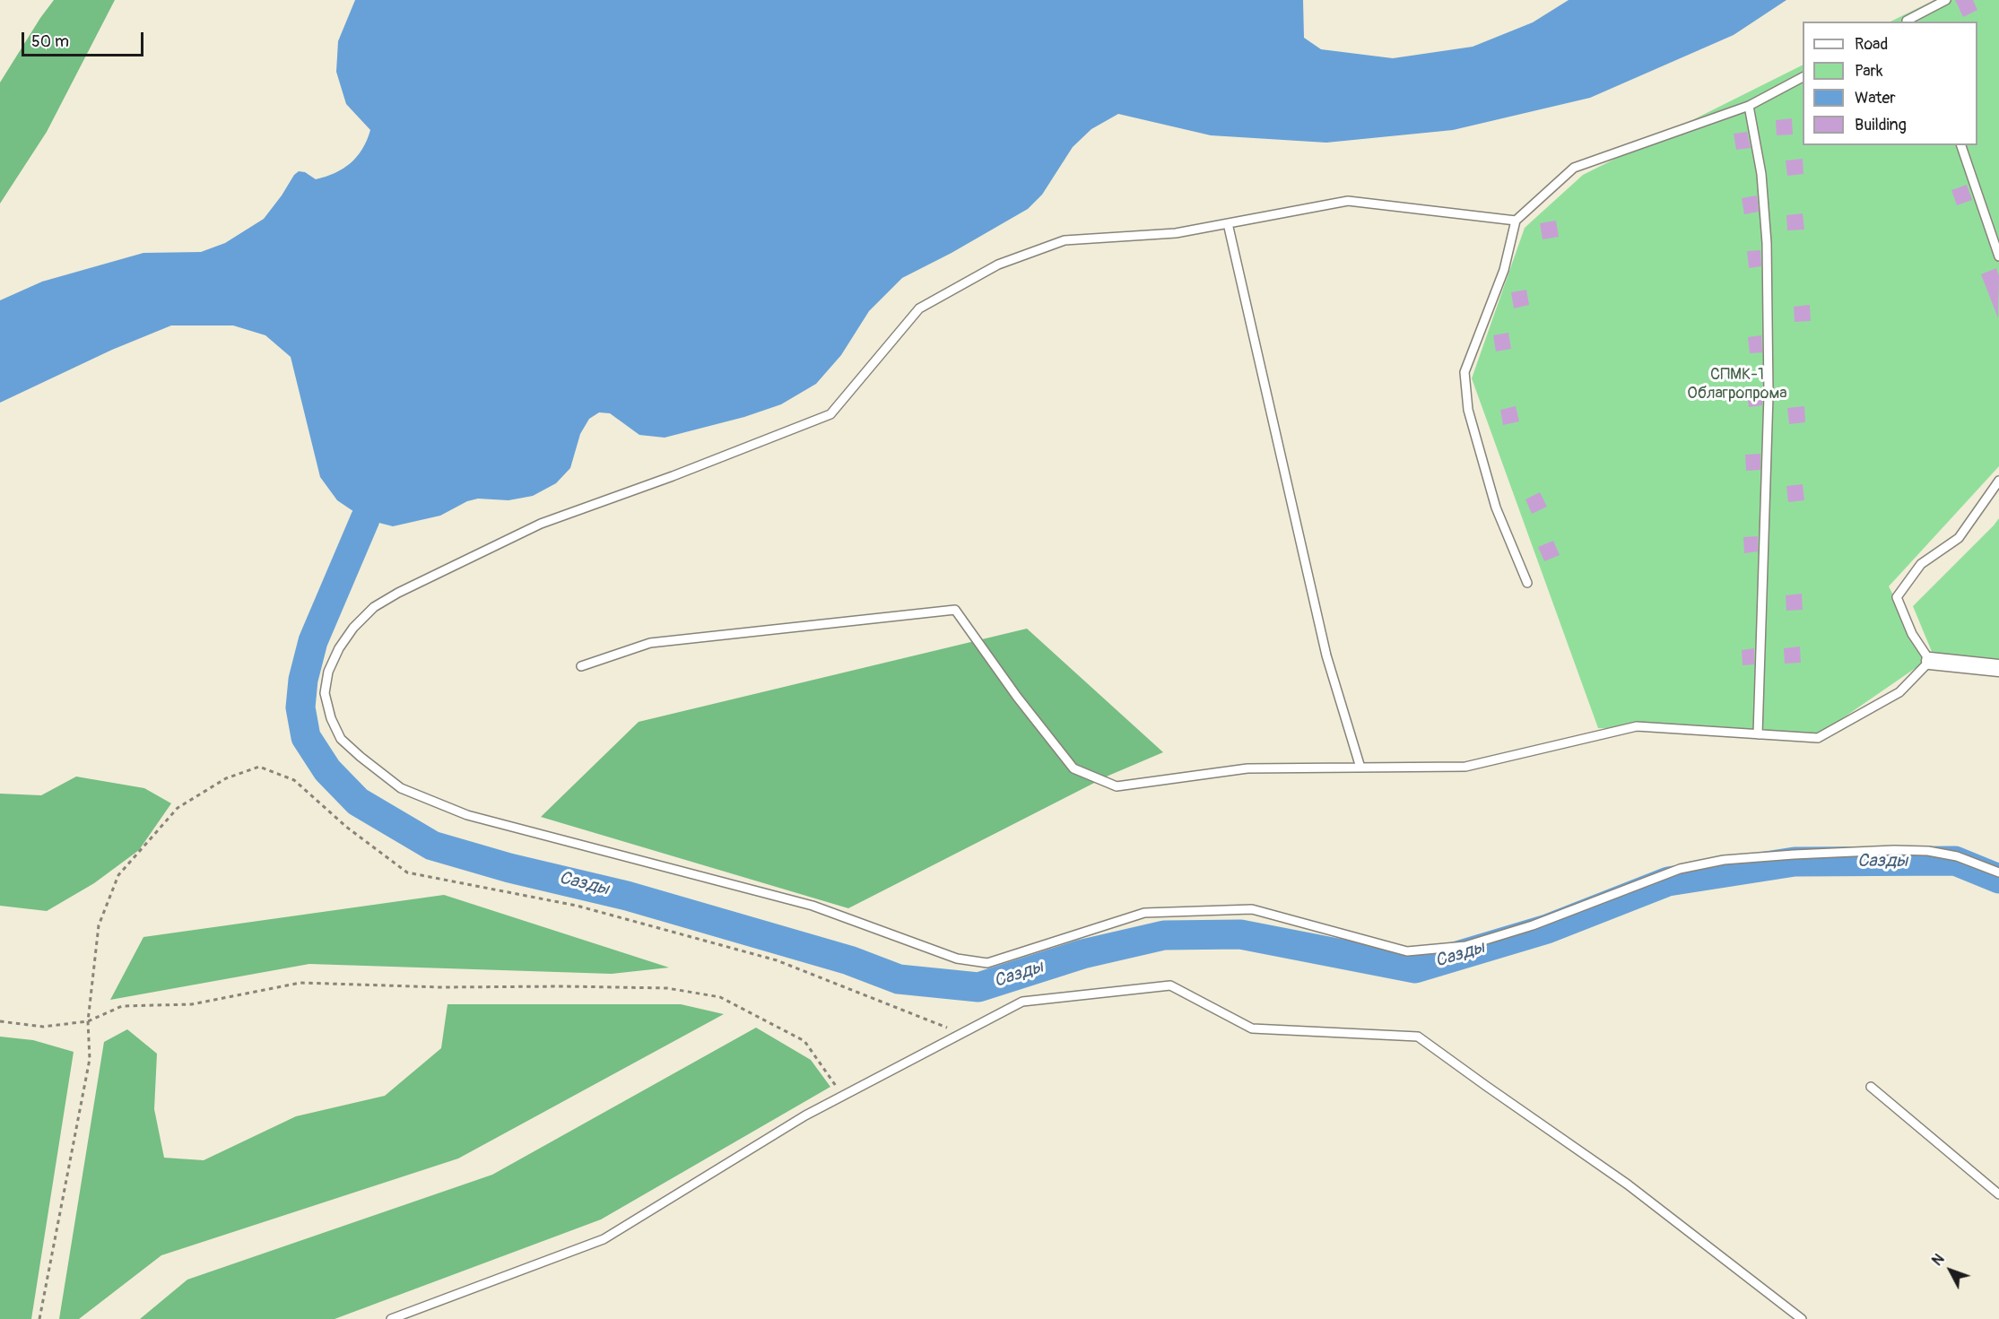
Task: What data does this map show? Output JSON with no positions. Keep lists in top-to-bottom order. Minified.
{"water":["Сазды"],"parks":["СПМК-1 Облагропрома"],"legend":["Road","Park","Water","Building"],"scale_bar":"50 m","north":"top left"}
